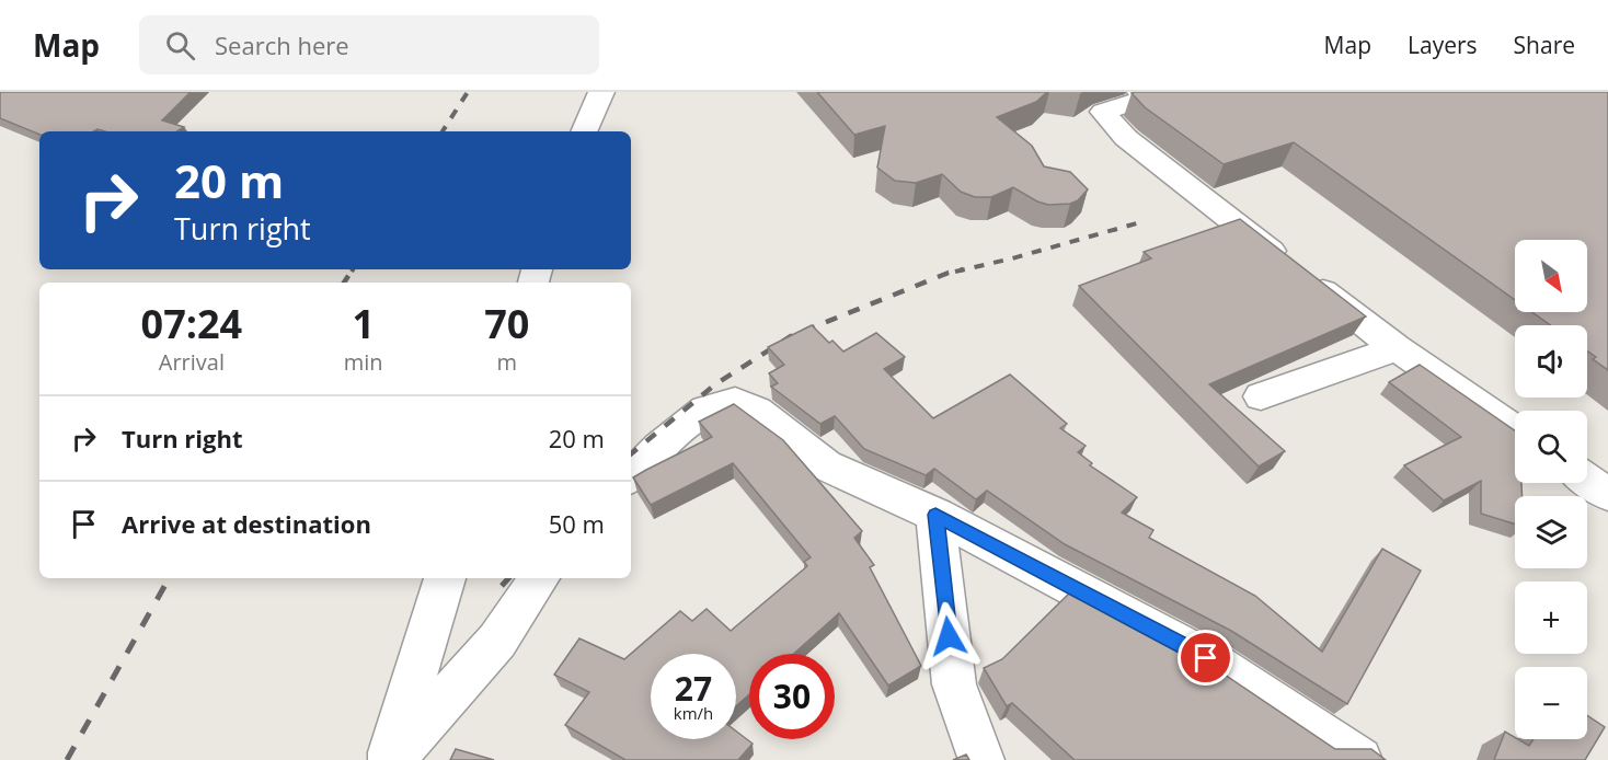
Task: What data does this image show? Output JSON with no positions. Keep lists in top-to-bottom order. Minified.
{"north":"bottom right","page":{"header":"Map","search":"Search here","nav":["Map","Layers","Share"],"turn":["20 m","Turn right"],"map_buttons":["+","−"],"eta":["07:24","Arrival","1","min","70","m"],"list":[{"name":"Turn right","value":"20 m"},{"name":"Arrive at destination","value":"50 m"}],"speed":"27 km/h","limit":"30"}}
